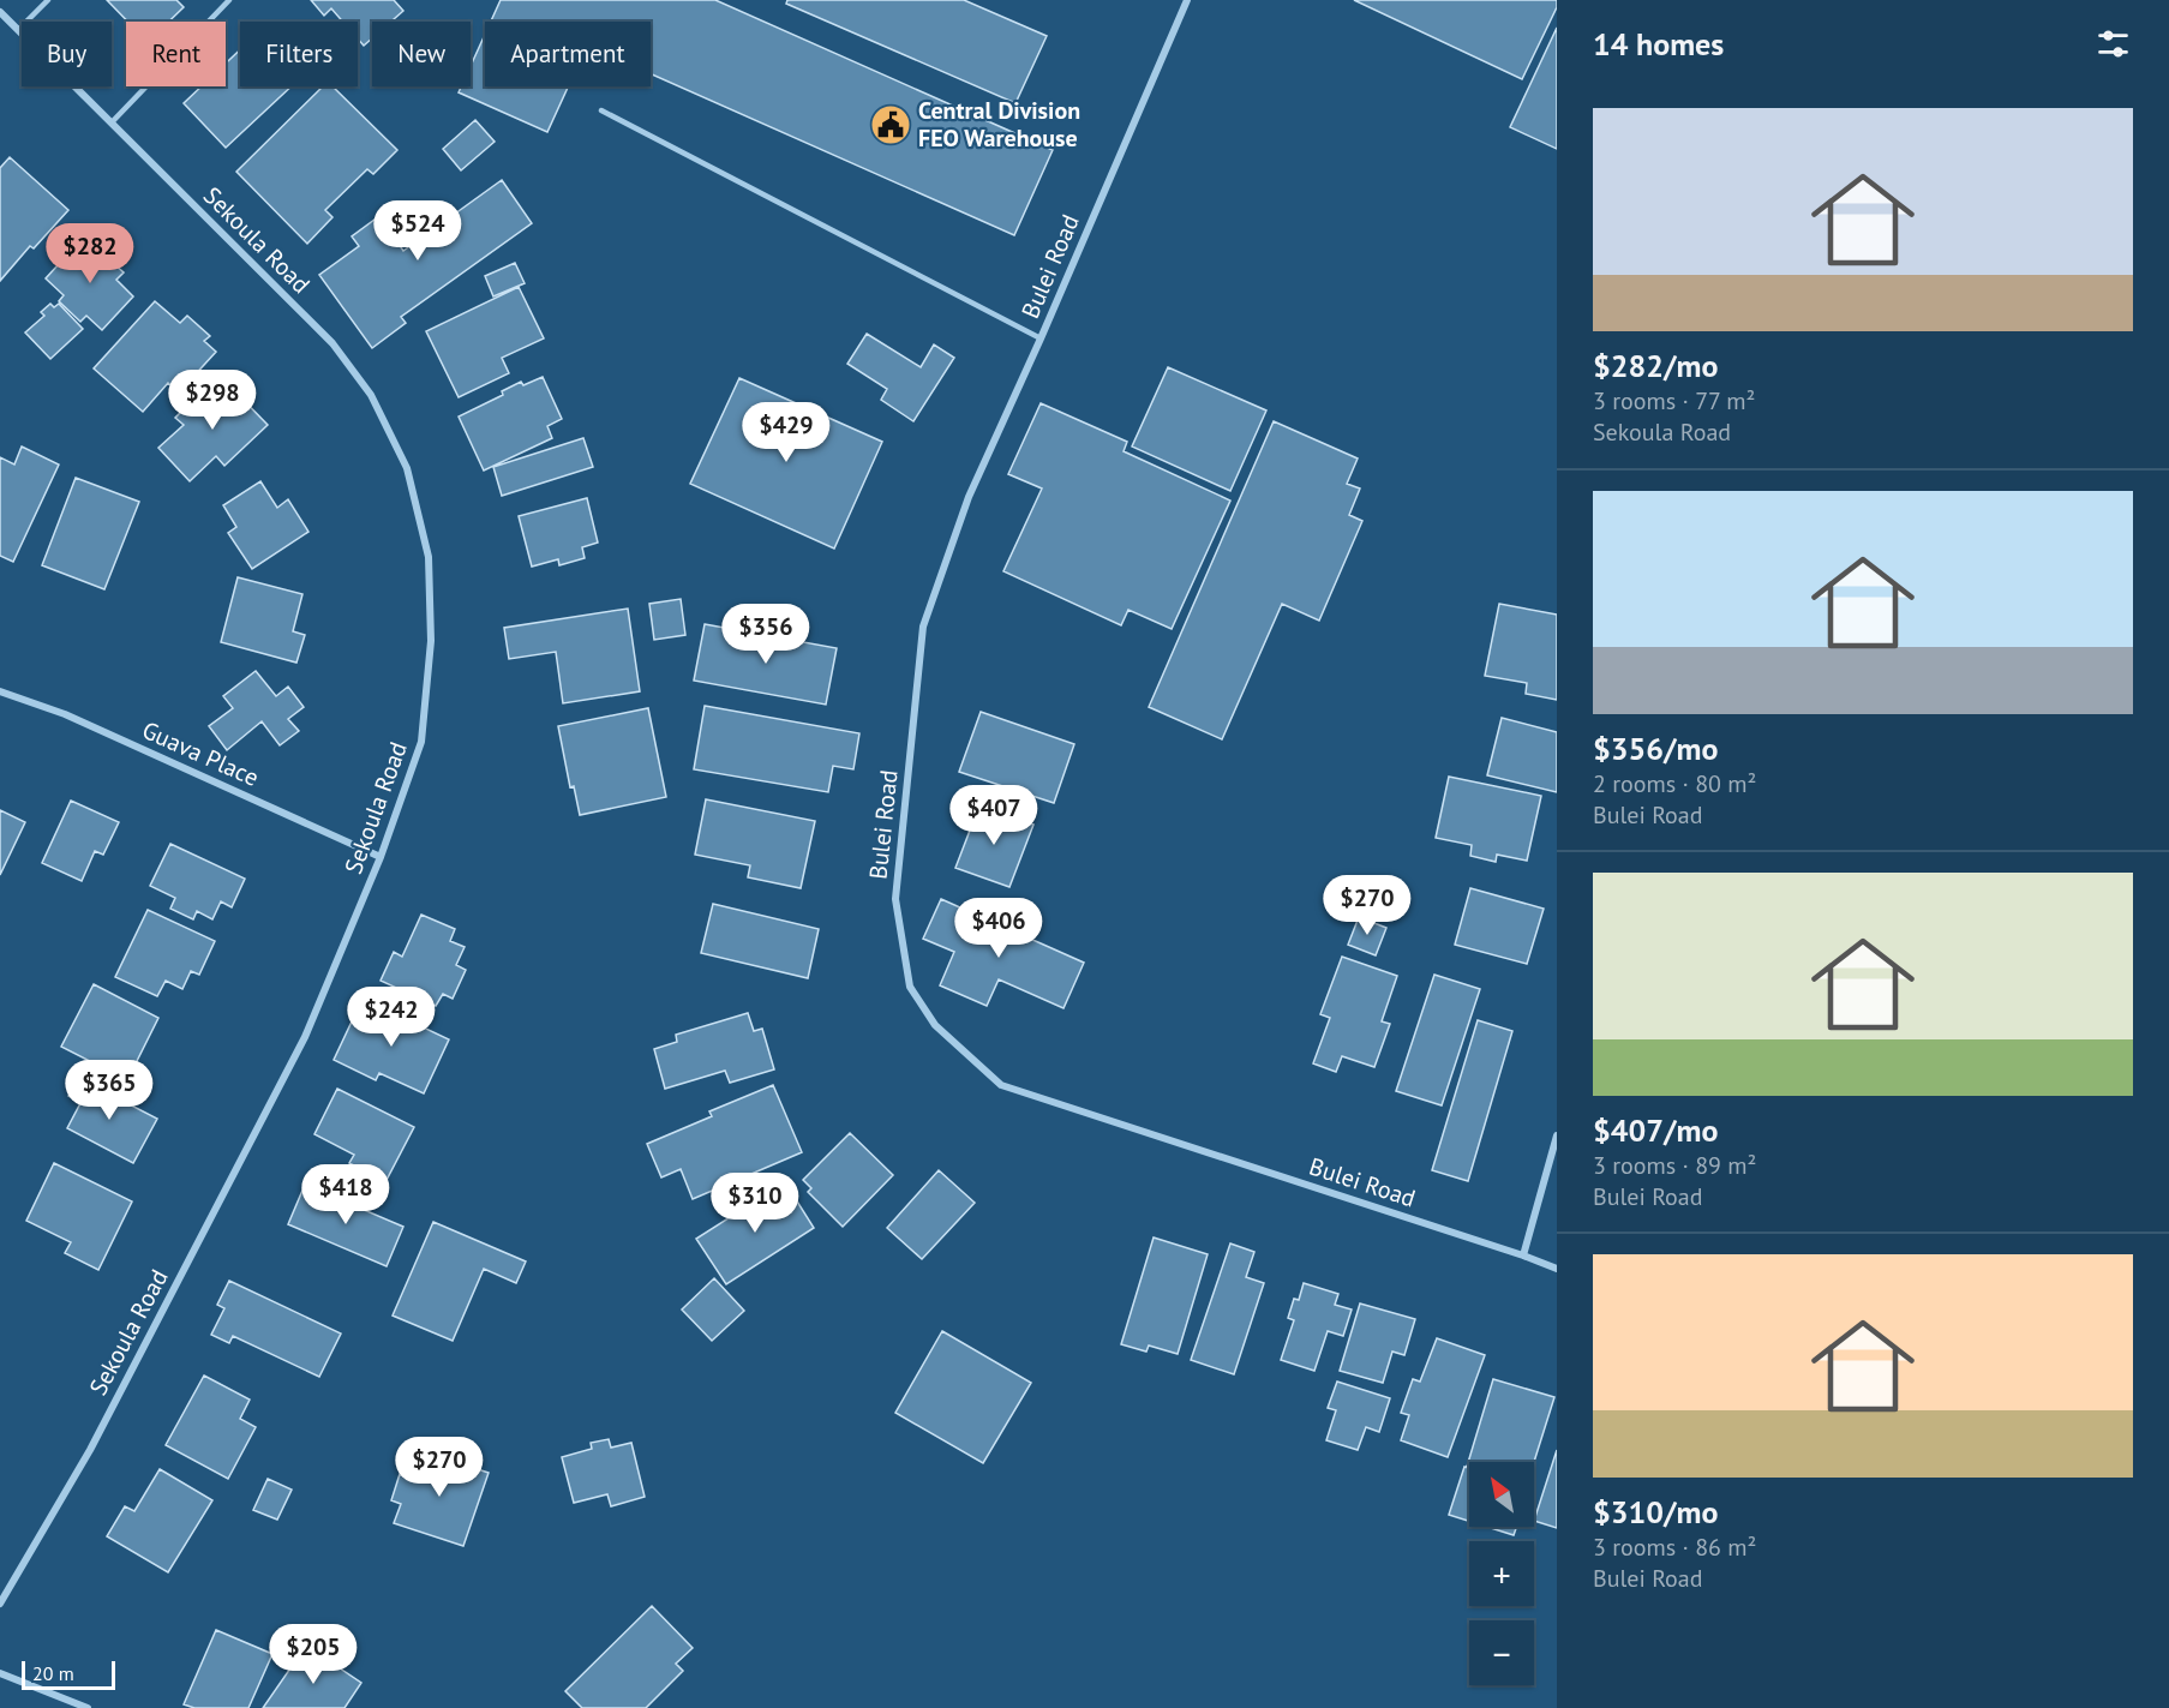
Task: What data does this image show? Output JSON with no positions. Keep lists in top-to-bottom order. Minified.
{"streets":{"street":["Sekoula Road","Bulei Road","Guava Place"]},"crossings":[["Sekoula Road","Guava Place"]],"places":{"public building":["Central Division FEO Warehouse"]},"scale_bar":"20 m","north":"top left","page":{"heading":"14 homes","chip":["Buy","Rent","Filters","New","Apartment"],"list":[{"name":"$282/mo","note":"3 rooms · 77 m² · Sekoula Road"},{"name":"$356/mo","note":"2 rooms · 80 m² · Bulei Road"},{"name":"$407/mo","note":"3 rooms · 89 m² · Bulei Road"},{"name":"$310/mo","note":"3 rooms · 86 m² · Bulei Road"}],"price":["$524","$282","$298","$429","$356","$407","$270","$406","$242","$365","$418","$310","$270","$205"],"map_buttons":["+","−"],"scale":"20 m"}}
